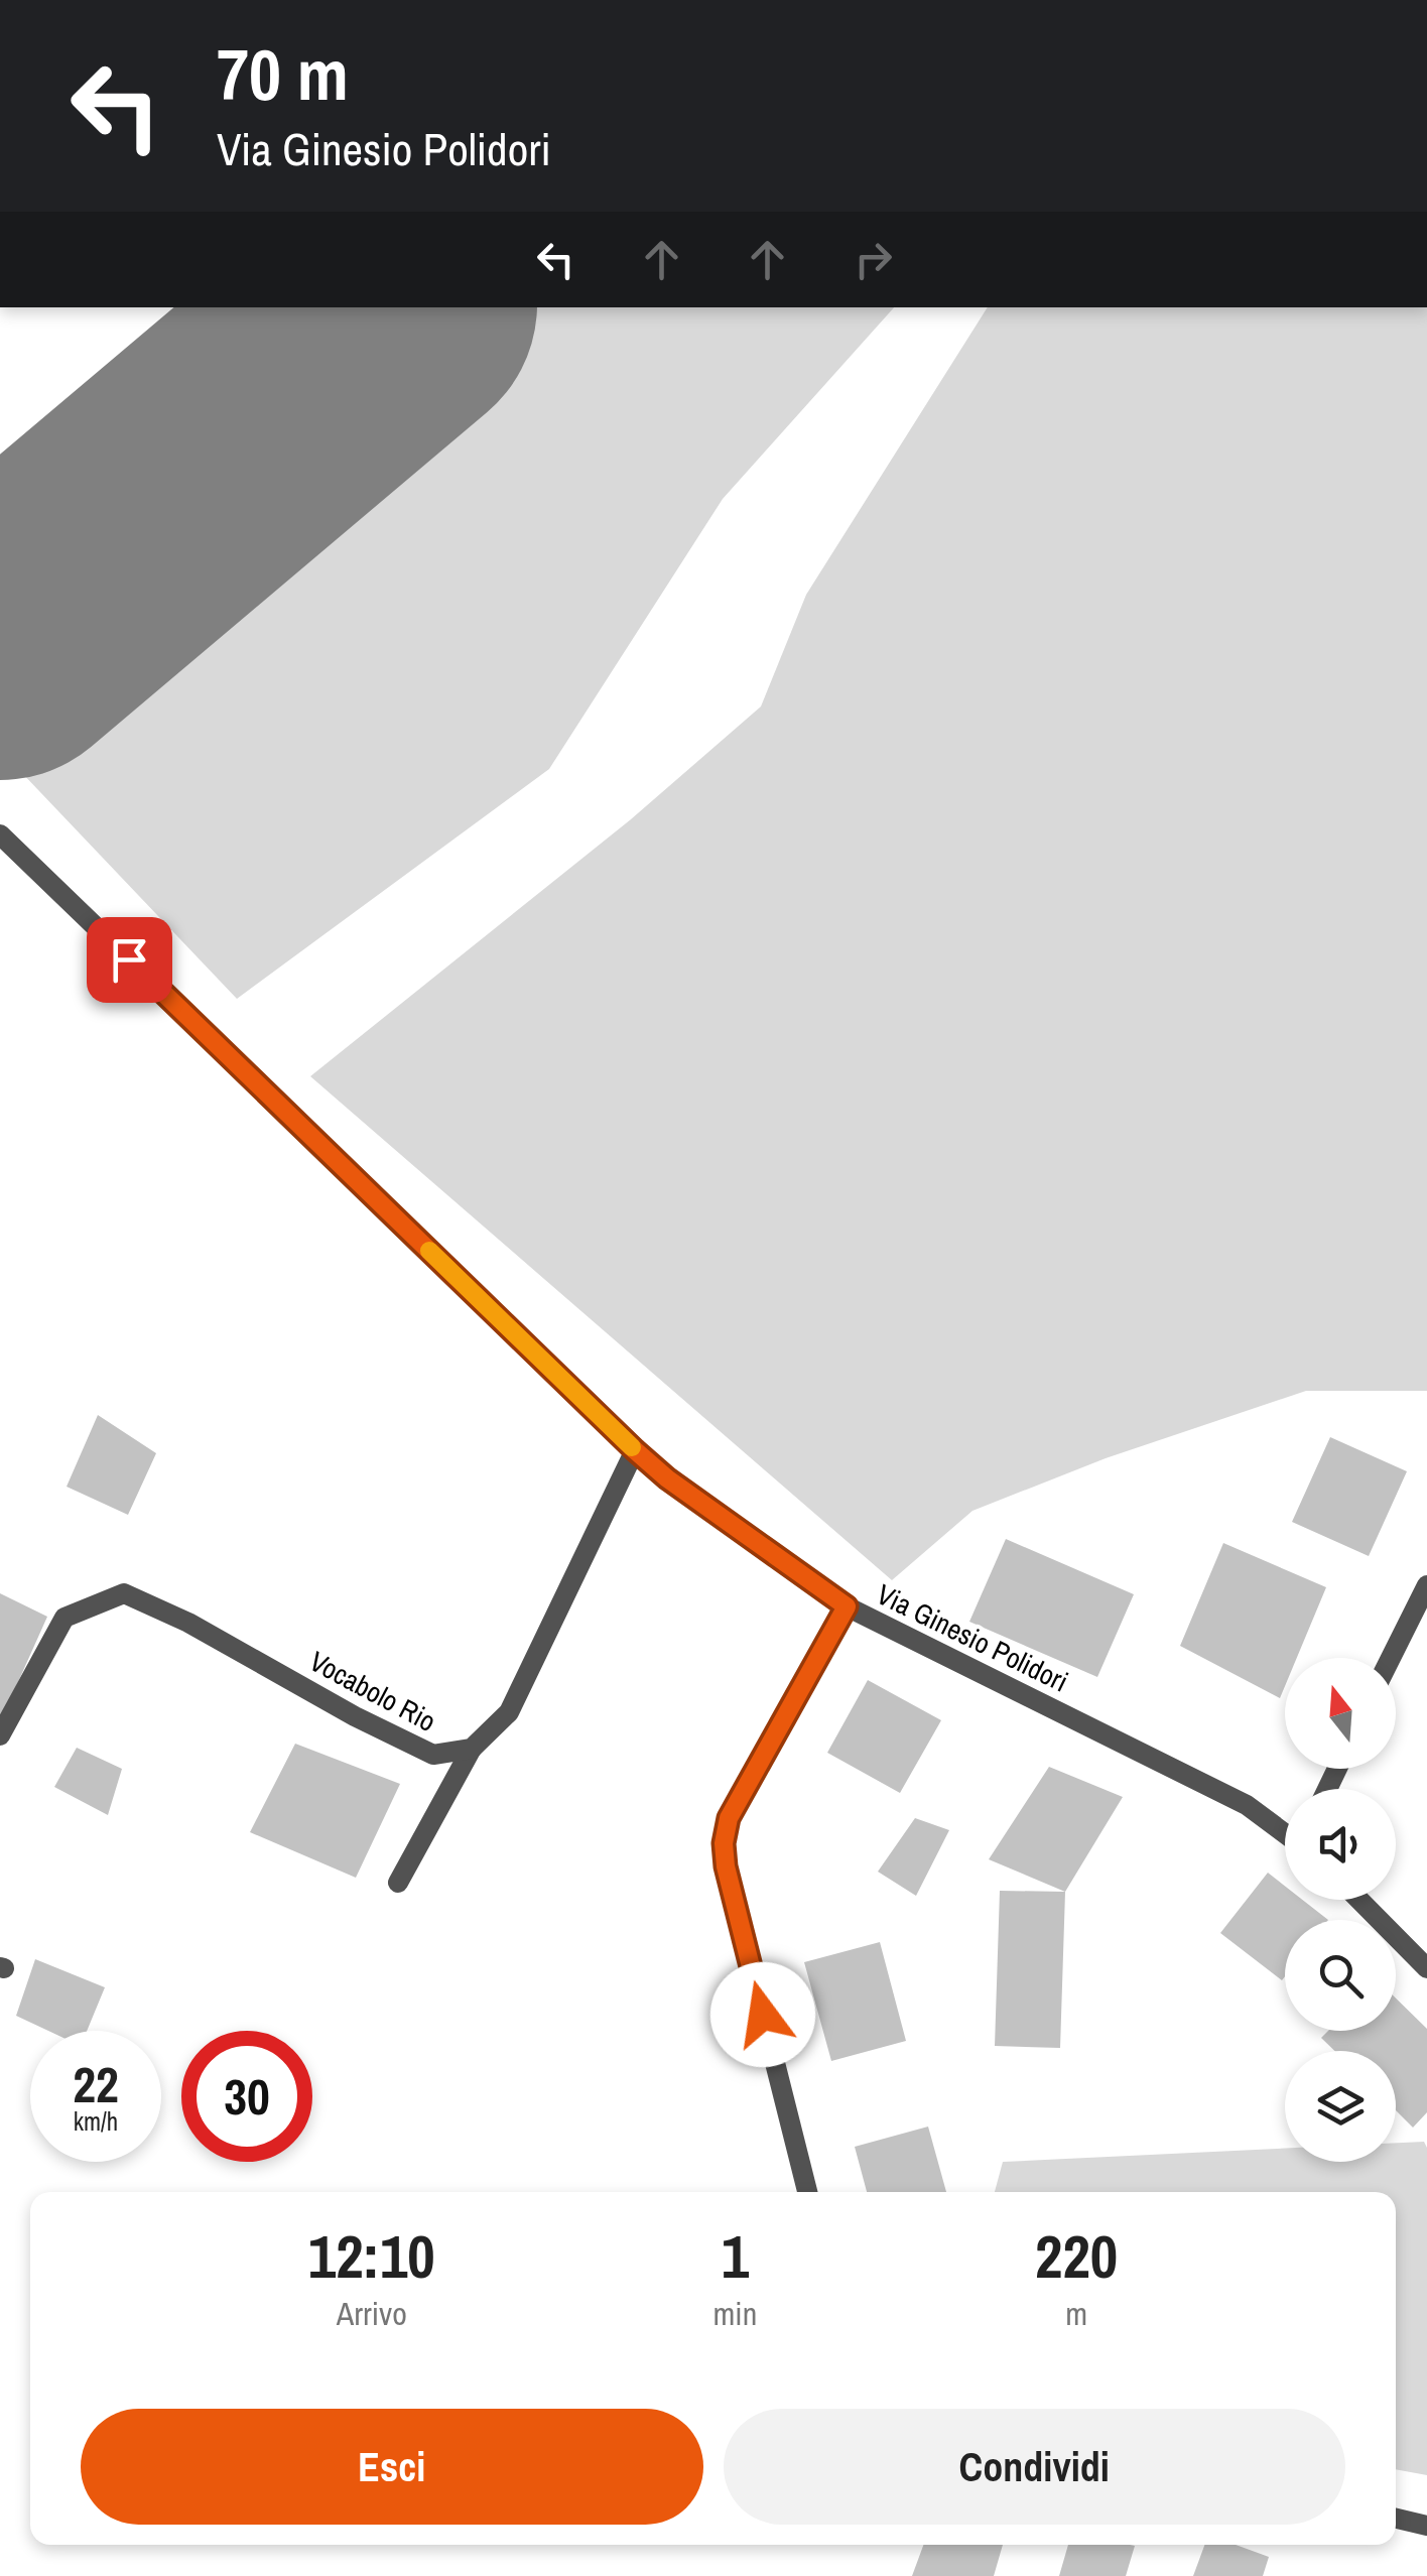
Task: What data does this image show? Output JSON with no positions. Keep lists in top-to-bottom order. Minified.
{"streets":{"street":["Via Ginesio Polidori","Vocabolo Rio"]},"north":"top","page":{"turn":["70 m","Via Ginesio Polidori"],"speed":"22 km/h","limit":"30","eta":["12:10","Arrivo","1","min","220","m"],"buttons":["Esci","Condividi"]}}
